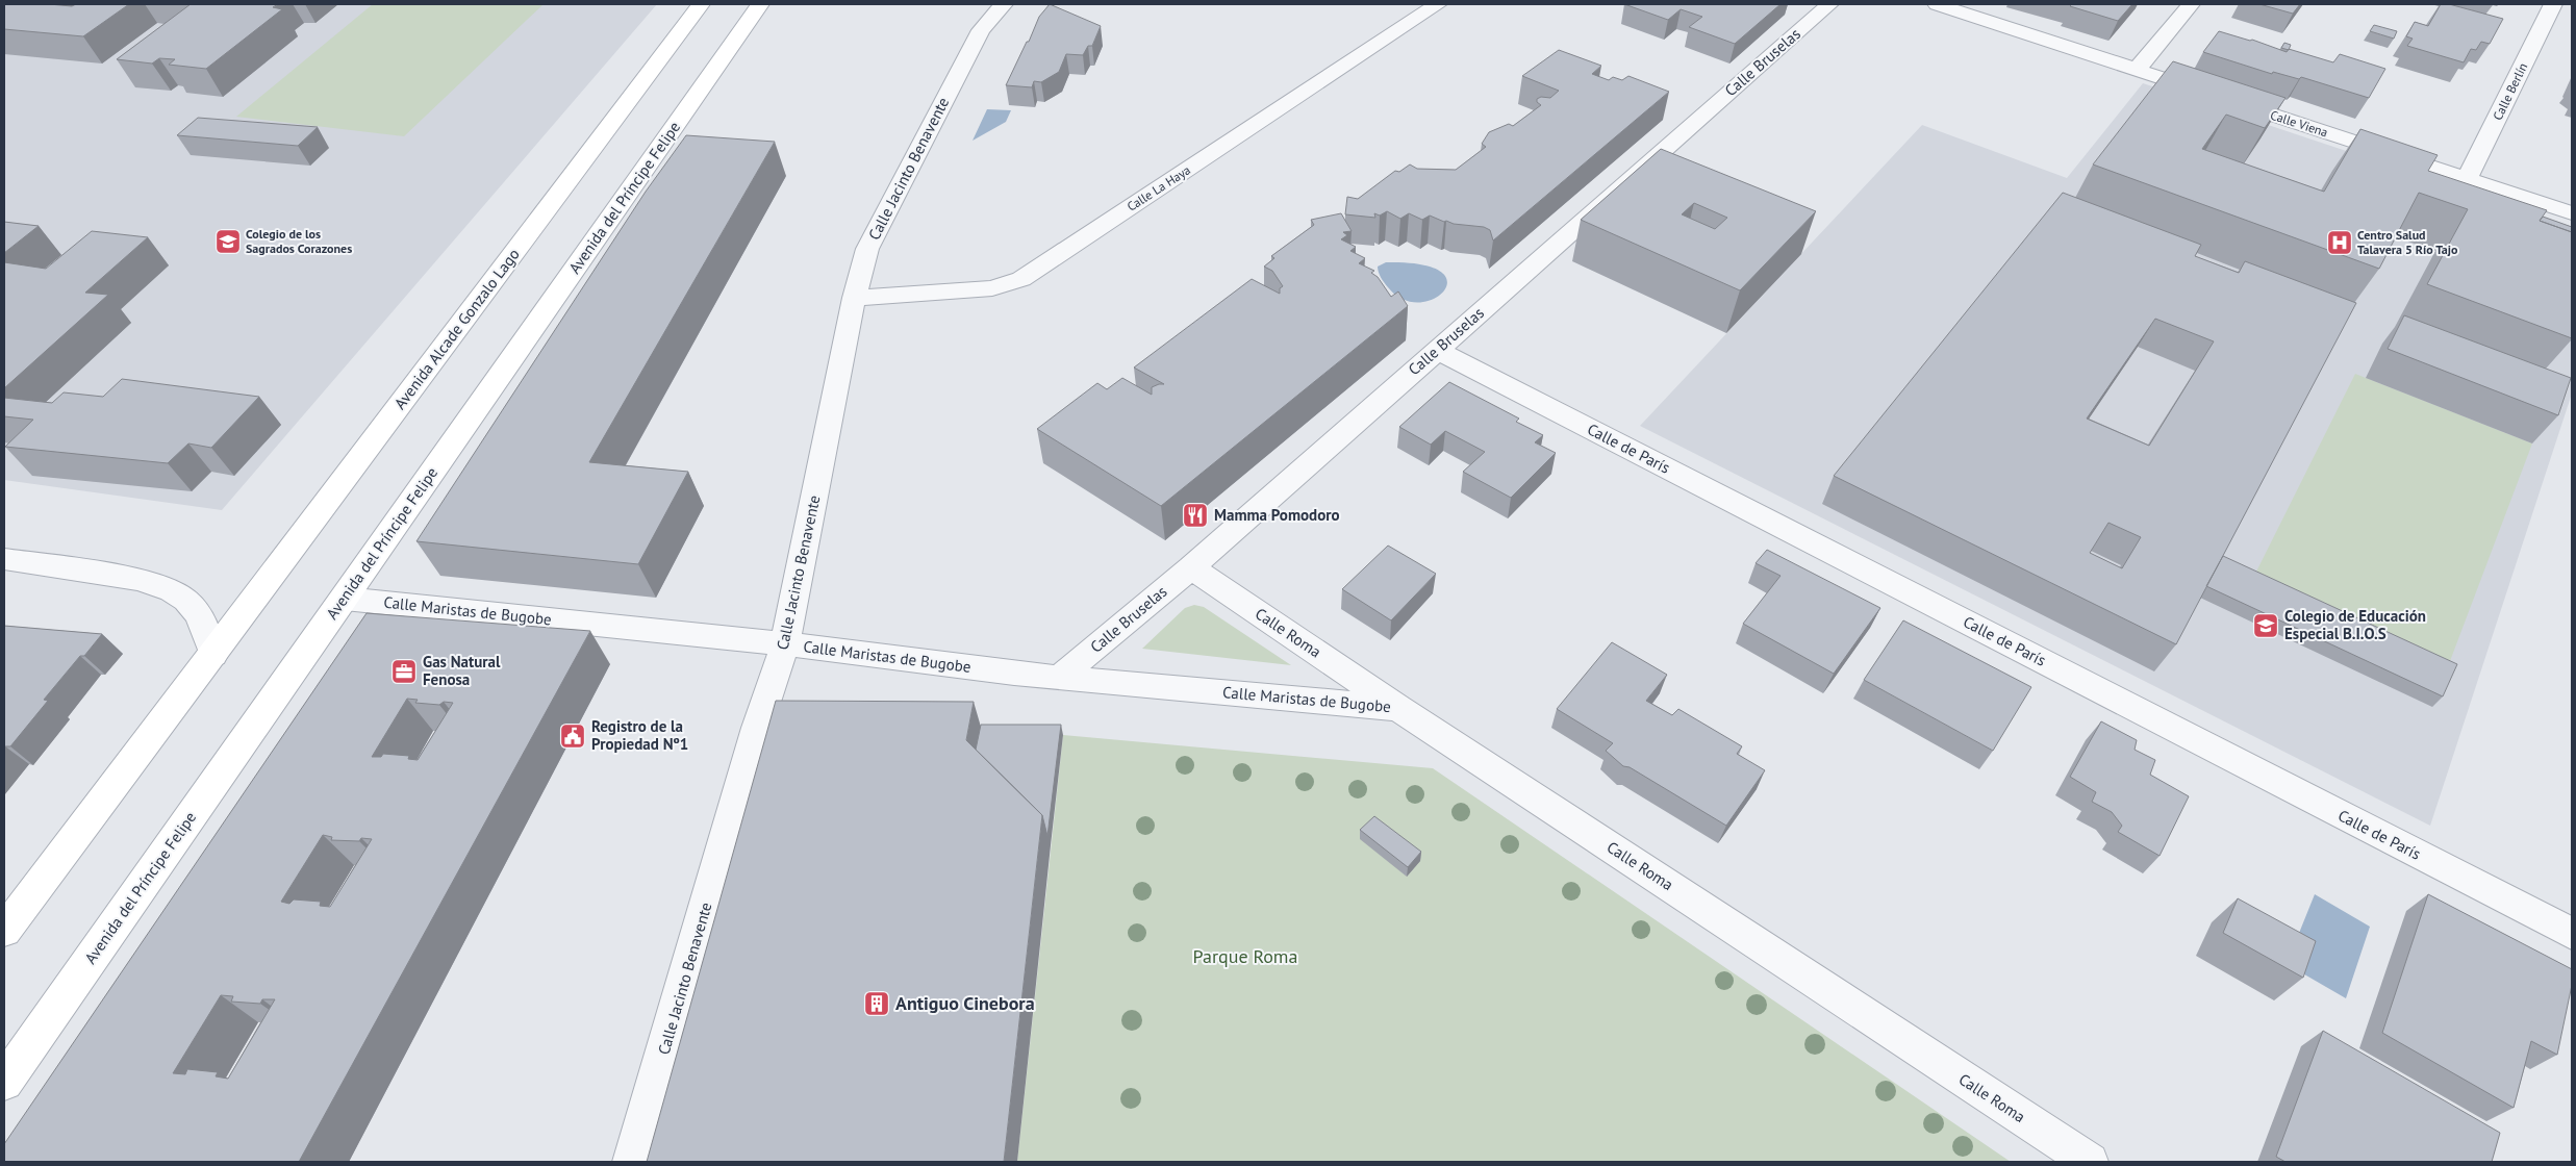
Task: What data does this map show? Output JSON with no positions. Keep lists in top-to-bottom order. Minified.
{"streets":{"street":["Calle Bruselas","Calle Berlín","Calle Viena","Calle Jacinto Benavente","Calle La Haya","Avenida del Príncipe Felipe","Avenida Alcade Gonzalo Lago","Calle de París","Calle Maristas de Bugobe","Calle Roma"]},"crossings":[["Calle Bruselas","Calle de París"],["Calle Bruselas","Calle Maristas de Bugobe"],["Calle Bruselas","Calle Roma"],["Calle Berlín","Calle Viena"],["Calle Jacinto Benavente","Calle La Haya"],["Calle Jacinto Benavente","Calle Maristas de Bugobe"],["Avenida del Príncipe Felipe","Calle Maristas de Bugobe"],["Calle Maristas de Bugobe","Calle Roma"]],"parks":["Parque Roma"],"places":{"school or university":["Colegio de los Sagrados Corazones","Colegio de Educación Especial B.I.O.S"],"hospital":["Centro Salud Talavera 5 Río Tajo"],"restaurant":["Mamma Pomodoro"],"office":["Gas Natural Fenosa"],"public building":["Registro de la Propiedad Nº1"],"building":["Antiguo Cinebora"]}}
